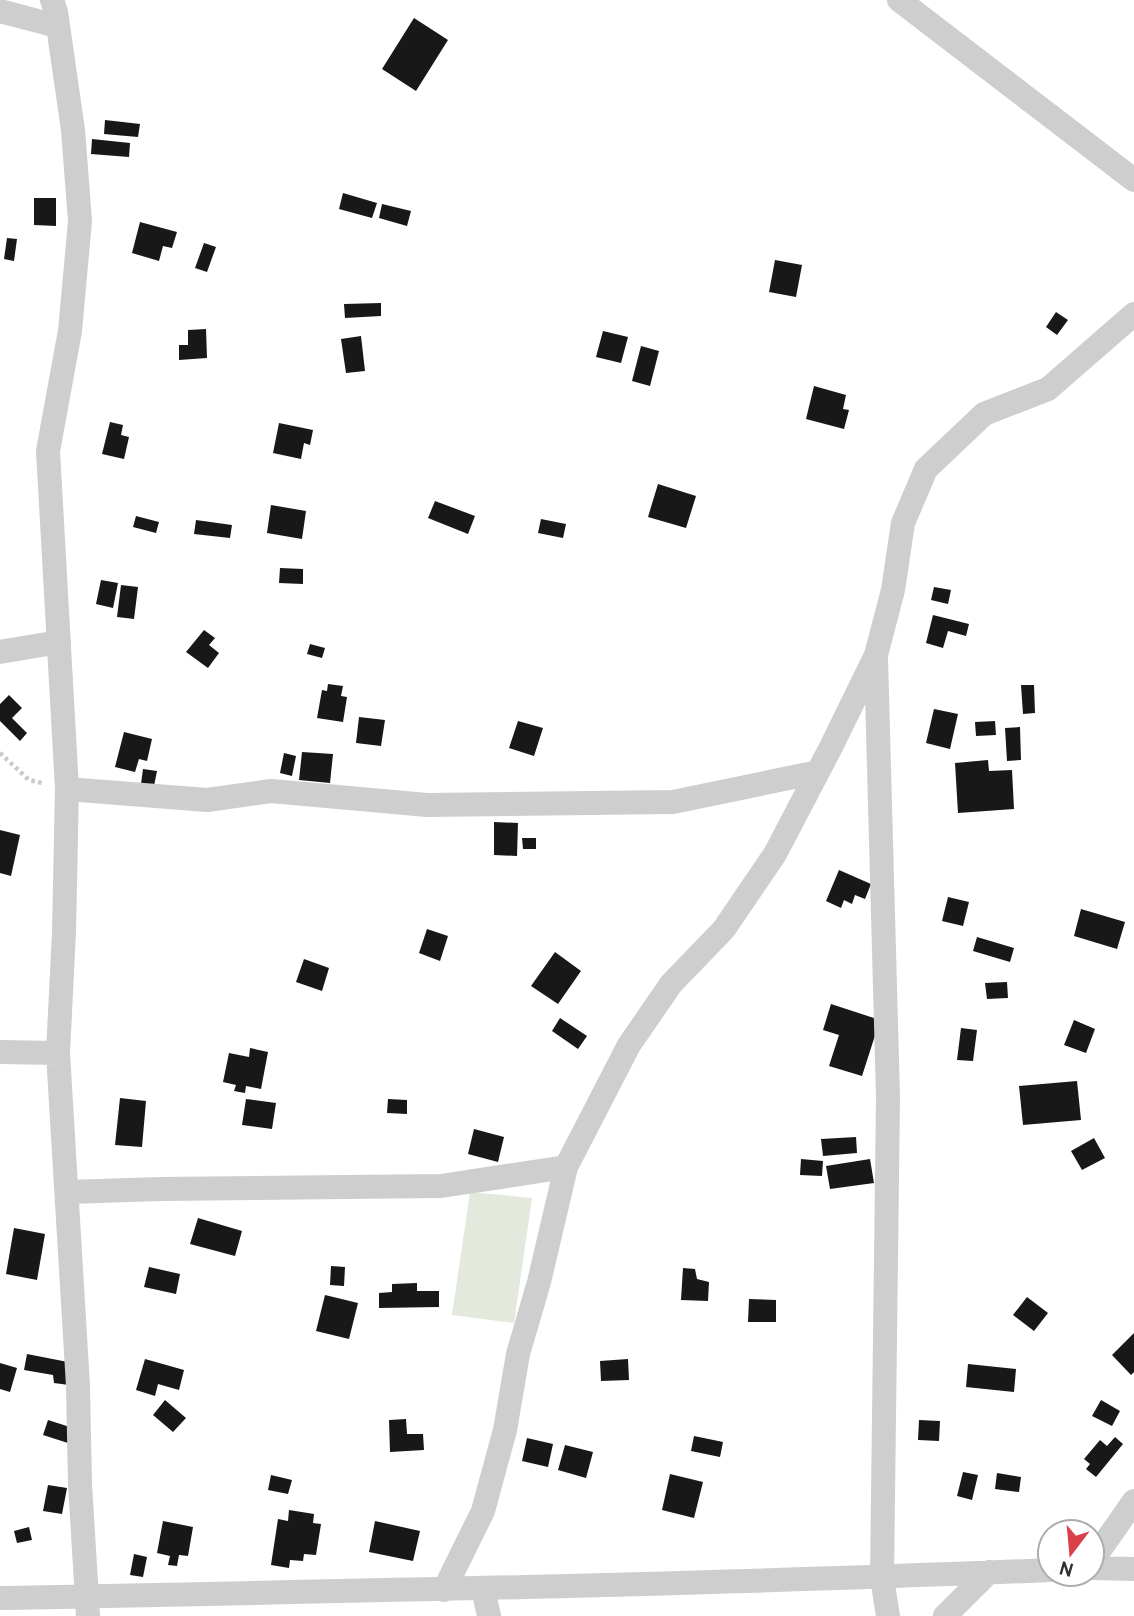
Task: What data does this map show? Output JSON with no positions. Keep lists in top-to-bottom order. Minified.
{"north":"bottom"}
